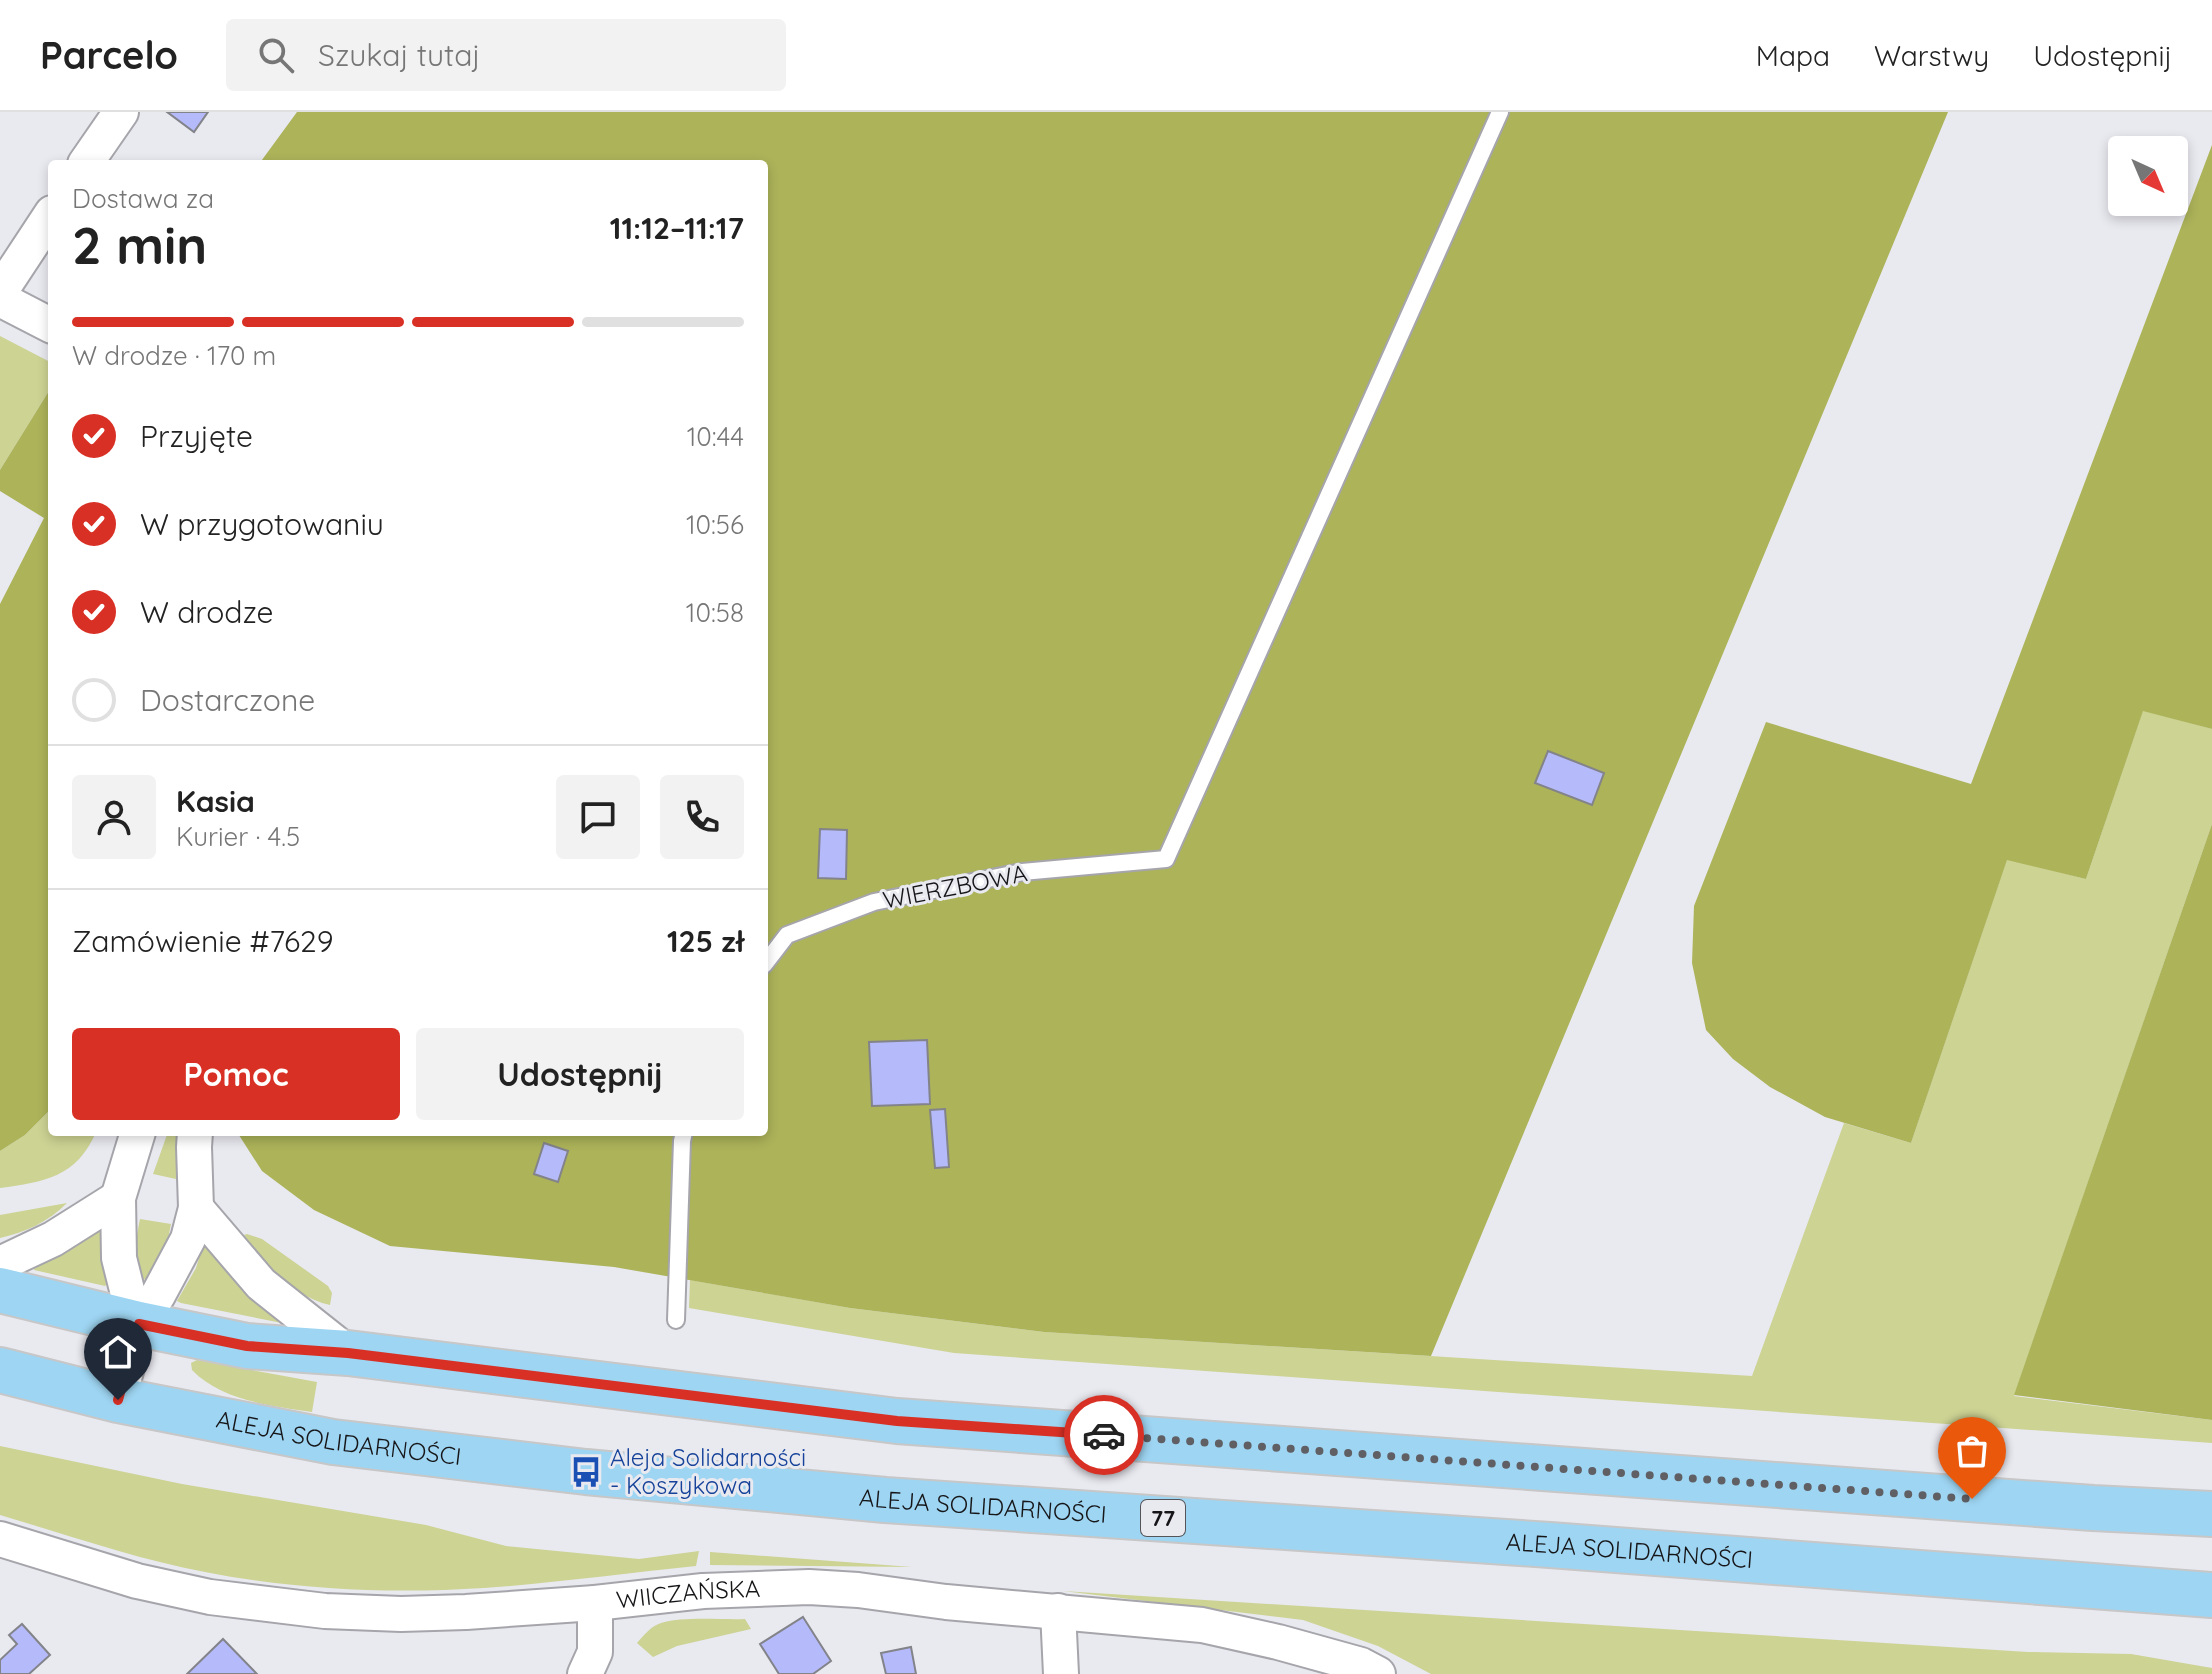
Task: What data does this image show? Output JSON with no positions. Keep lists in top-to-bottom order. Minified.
{"streets":{"highway":["ALEJA SOLIDARNOŚCI","77"],"street":["WIICZAŃSKA"],"lane":["WIERZBOWA"]},"places":{"bus stop":["Aleja Solidarności - Koszykowa"]},"north":"bottom right","page":{"header":"Parcelo","search":"Szukaj tutaj","nav":["Mapa","Warstwy","Udostępnij"],"heading":["2 min","Dostawa za","11:12–11:17"],"panel":["Kasia","Kurier · 4.5","Zamówienie #7629","125 zł"],"bar":"W drodze · 170 m","list":[["Przyjęte","10:44"],["W przygotowaniu","10:56"],["W drodze","10:58"],"Dostarczone"],"buttons":["Pomoc","Udostępnij"]}}
